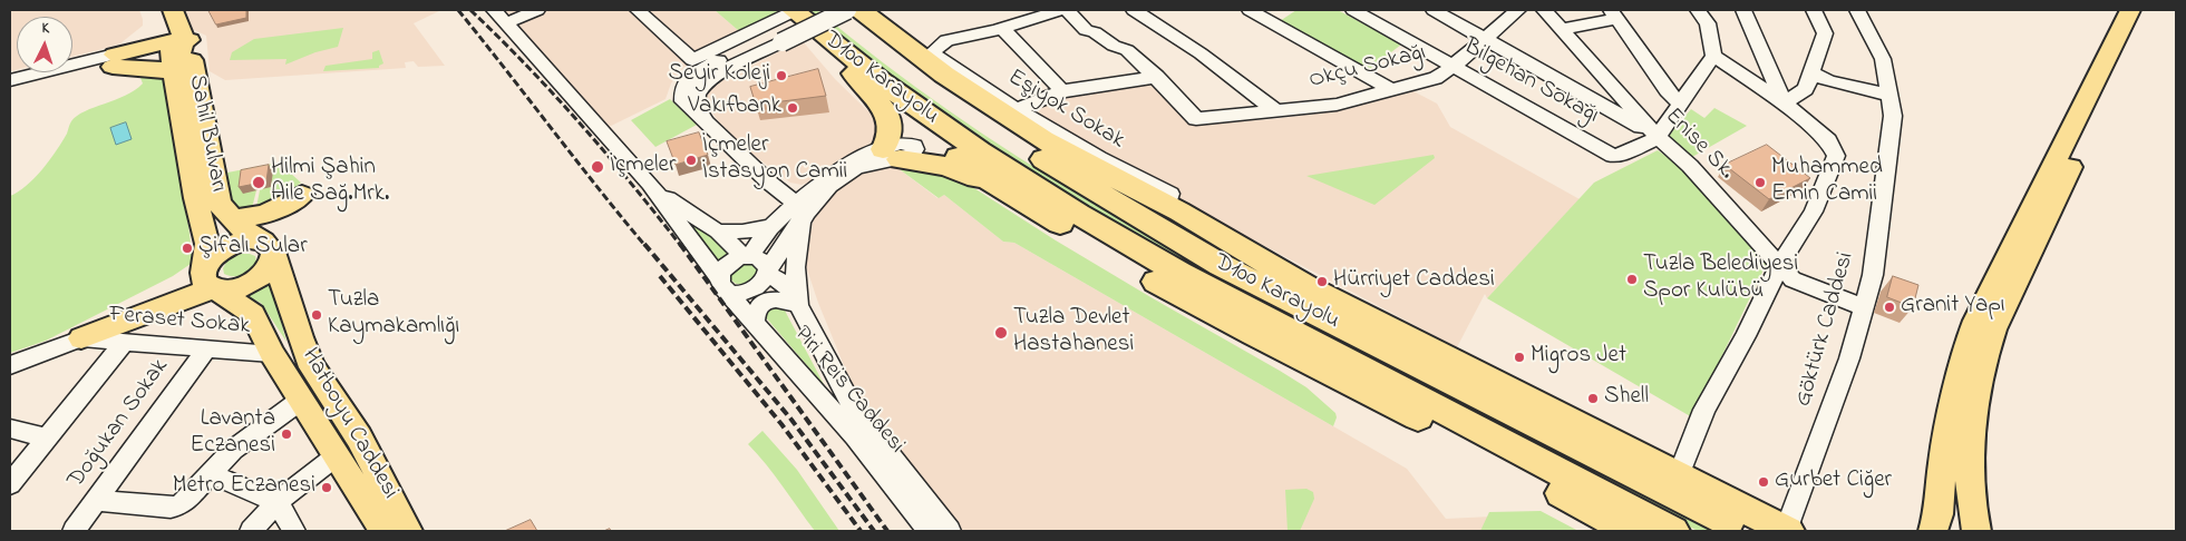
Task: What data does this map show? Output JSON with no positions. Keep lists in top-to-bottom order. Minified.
{"streets":{"highway":["D100 Karayolu"],"main road":["Sahil Bulvarı","Hatboyu Caddesi"],"street":["Okçu Sokağı","Bilgehan Sokağı","Eşiyok Sokak","Enise Sk.","Feraset Sokak","Göktürk Caddesi","Piri Reis Caddesi","Doğukan Sokak"]},"crossings":[["Okçu Sokağı","Bilgehan Sokağı"],["Bilgehan Sokağı","Enise Sk."],["Sahil Bulvarı","Hatboyu Caddesi"],["Enise Sk.","Göktürk Caddesi"],["Feraset Sokak","Doğukan Sokak"],["Feraset Sokak","Hatboyu Caddesi"]],"places":["Seyir Koleji","Vakıfbank","İçmeler İstasyon Camii","İçmeler","Hilmi Şahin Aile Sağ.Mrk.","Muhammed Emin Camii","Şifalı Sular","Tuzla Belediyesi Spor Kulübü","Hürriyet Caddesi","Granit Yapı","Tuzla Kaymakamlığı","Tuzla Devlet Hastahanesi","Migros Jet","Shell","Lavanta Eczanesi","Gurbet Ciğer","Metro Eczanesi"],"north":"top"}
